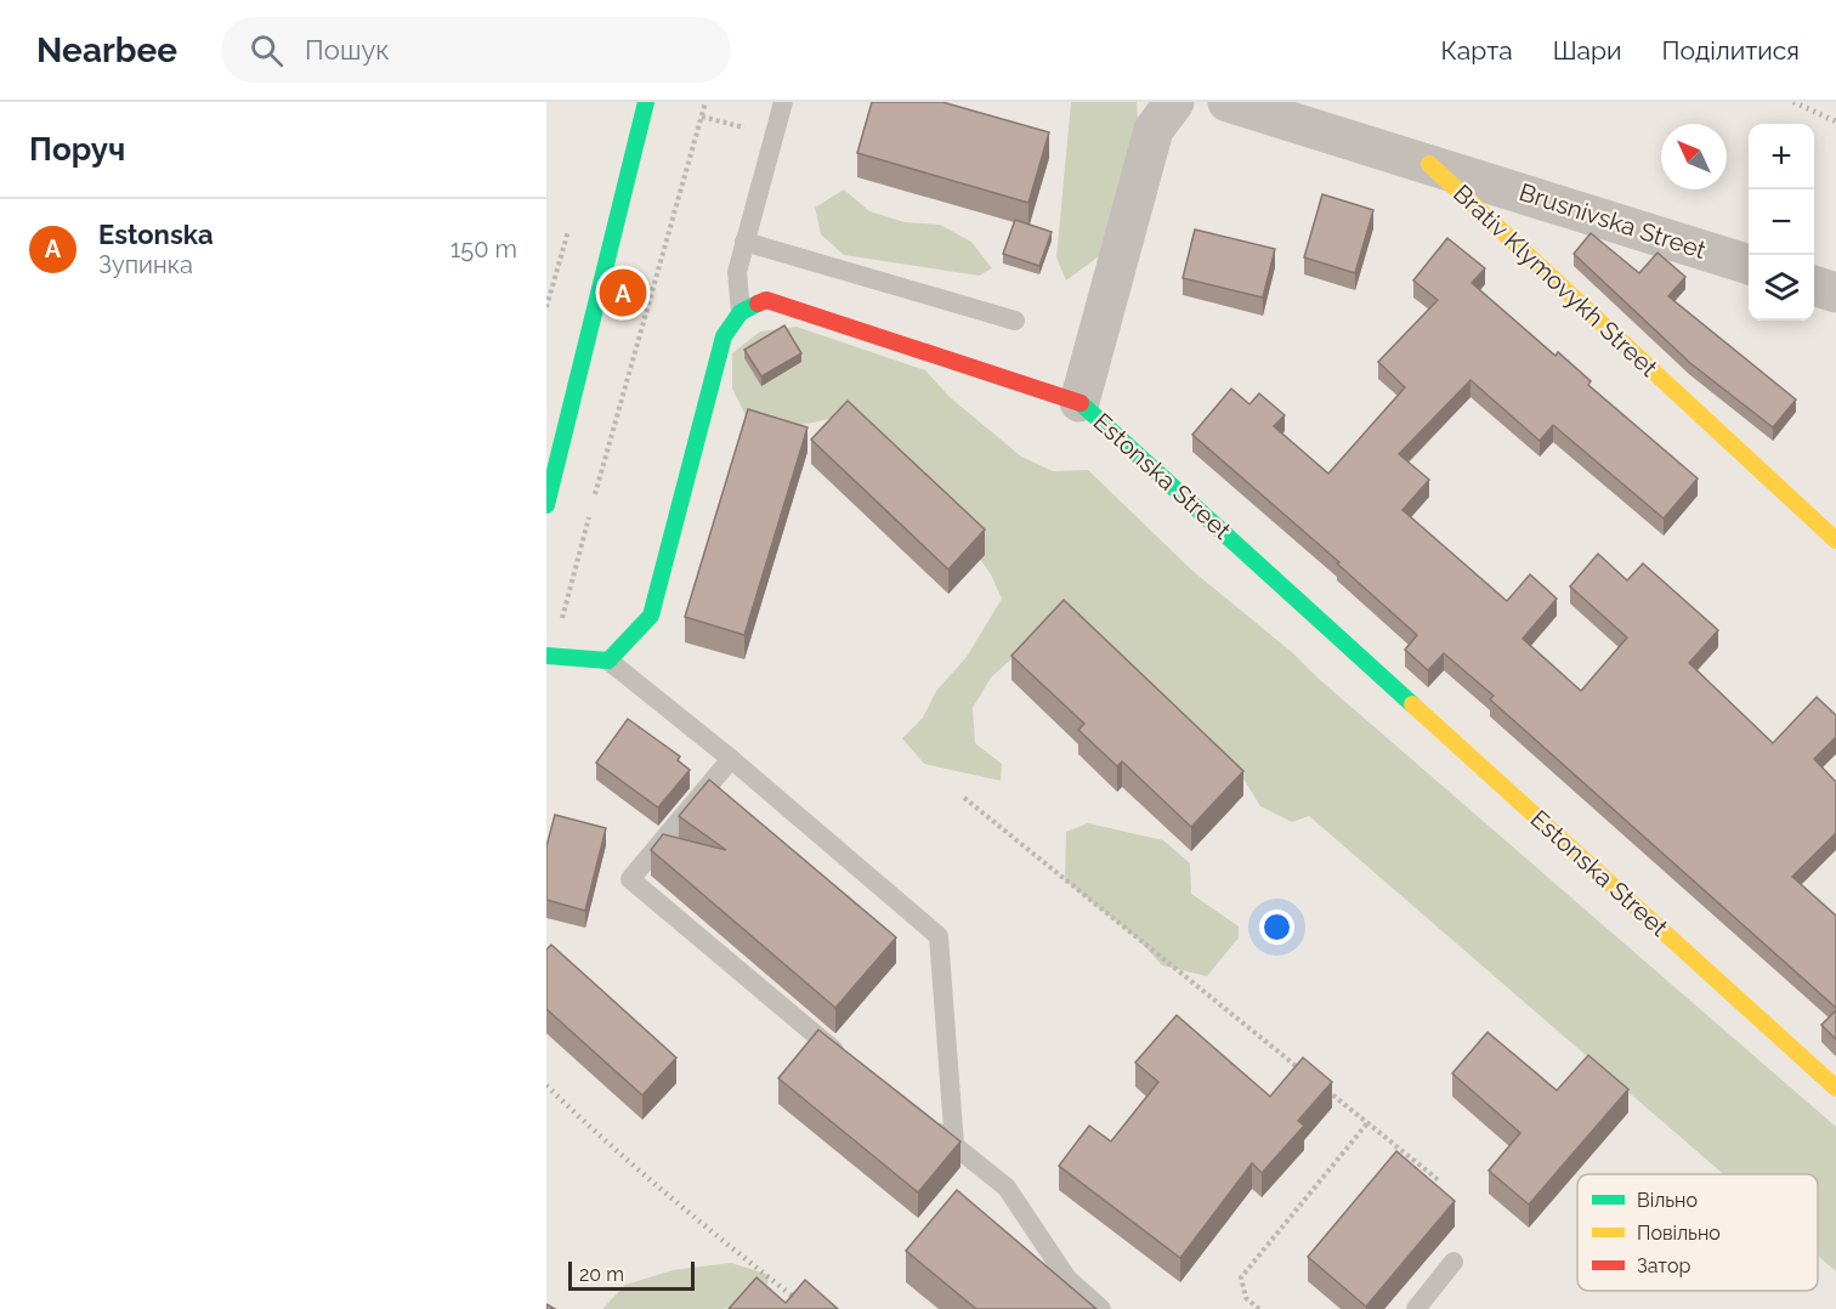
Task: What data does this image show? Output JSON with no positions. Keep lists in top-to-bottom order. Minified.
{"streets":{"street":["Brusnivska Street","Brativ Klymovykh Street","Estonska Street"]},"crossings":[["Brusnivska Street","Brativ Klymovykh Street"]],"legend":["Вільно","Повільно","Затор"],"scale_bar":"20 m","north":"top left","page":{"header":"Nearbee","search":"Пошук","nav":["Карта","Шари","Поділитися"],"heading":"Поруч","map_buttons":["+","−"],"list":[{"mark":"A","name":"Estonska","note":"Зупинка","value":"150 m"}],"pins":"A","scale":"20 m"}}
